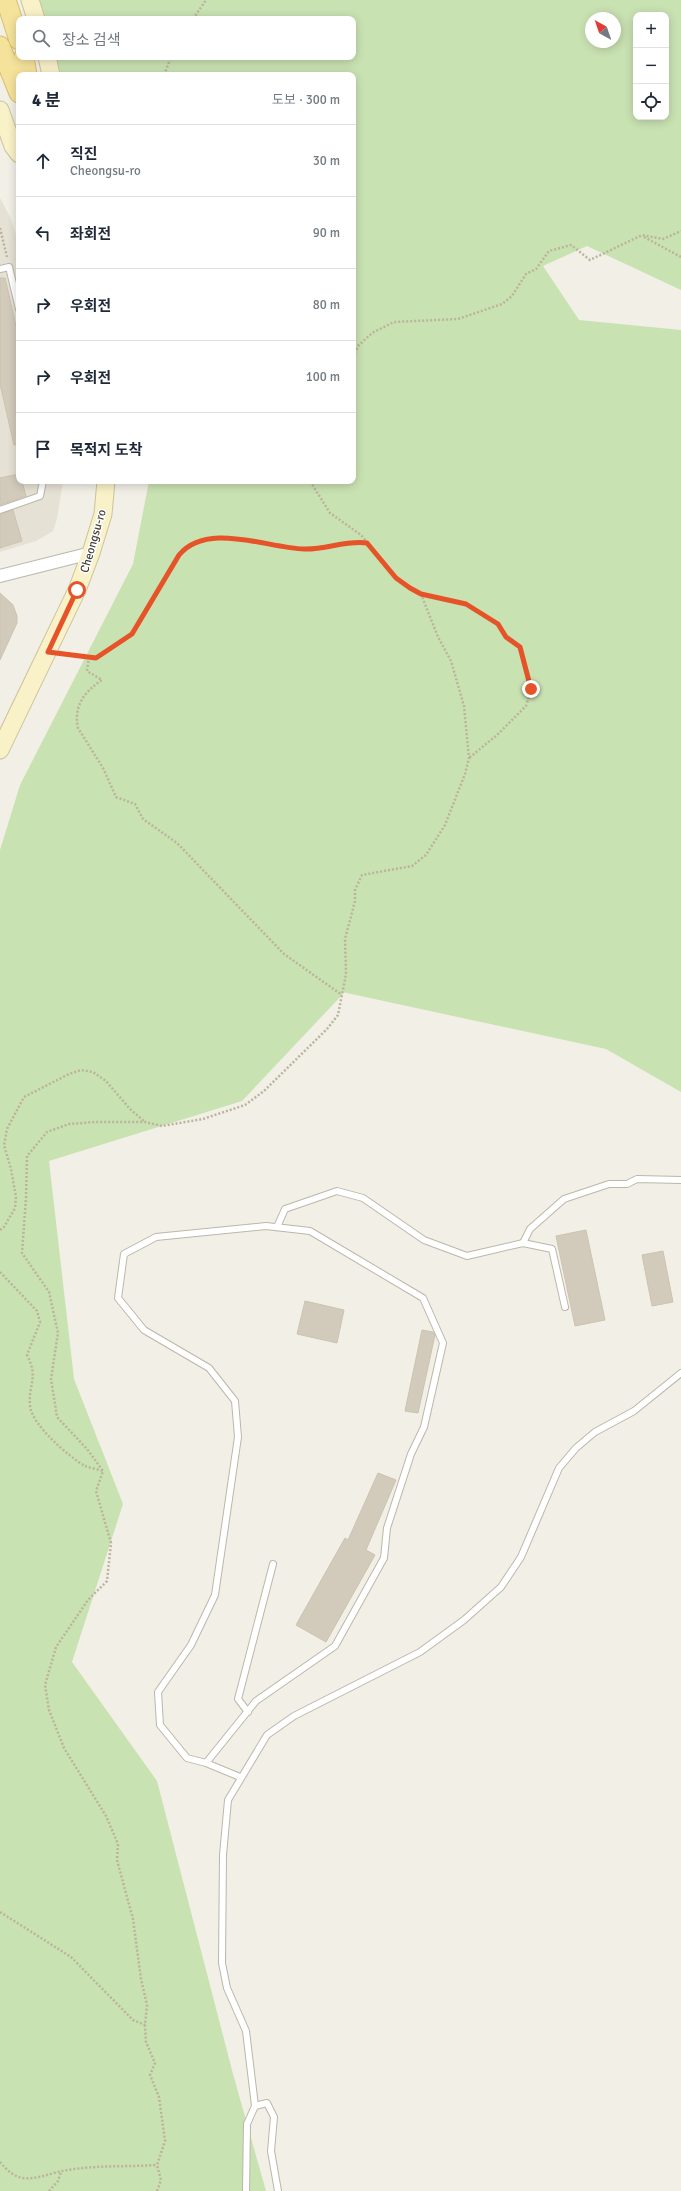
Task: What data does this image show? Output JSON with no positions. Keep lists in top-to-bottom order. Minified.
{"streets":{"main road":["Cheongsu-ro"]},"north":"top left","page":{"map_buttons":["+","−"],"search":"장소 검색","heading":["4 분","도보 · 300 m"],"list":[["직진","Cheongsu-ro","30 m"],["좌회전","90 m"],["우회전","80 m"],["우회전","100 m"],"목적지 도착"]}}
